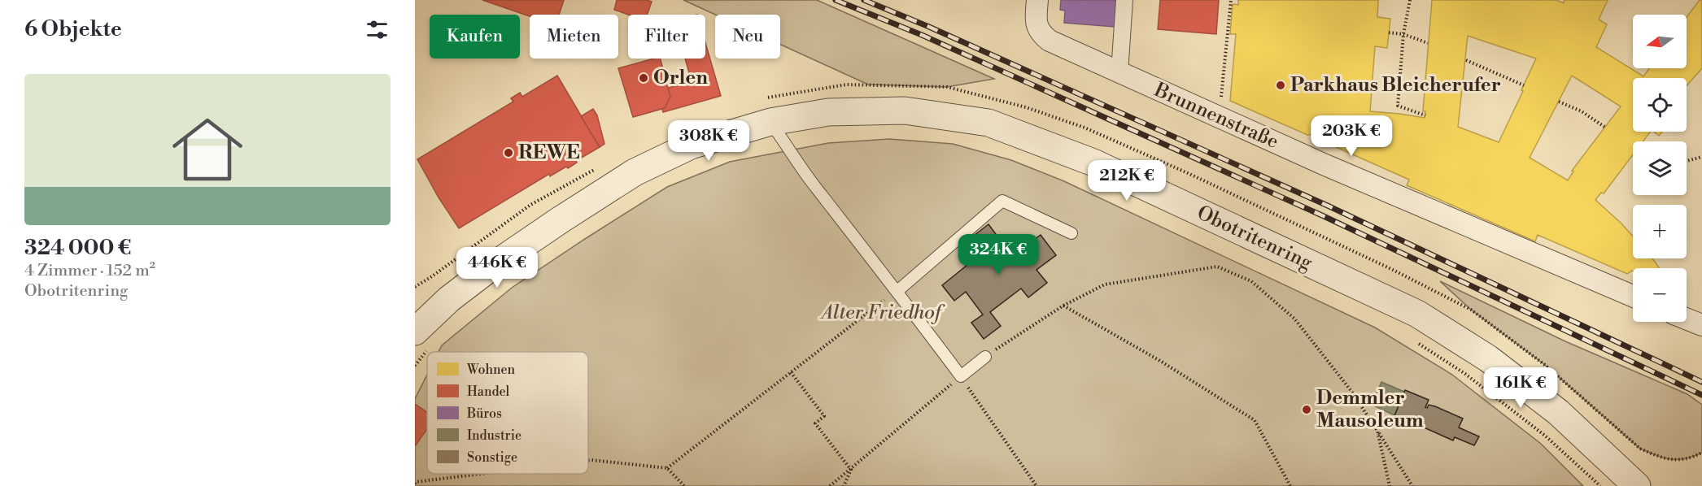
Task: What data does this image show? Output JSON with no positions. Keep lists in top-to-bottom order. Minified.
{"streets":{"street":["Brunnenstraße","Obotritenring"]},"parks":["Alter Friedhof"],"places":["Orlen","Parkhaus Bleicherufer","REWE","Demmler Mausoleum"],"legend":["Wohnen","Handel","Büros","Industrie","Sonstige"],"north":"left","page":{"heading":"6 Objekte","map_buttons":["+","−"],"chip":["Kaufen","Mieten","Filter","Neu"],"list":[{"name":"324 000 €","note":"4 Zimmer · 152 m² · Obotritenring"}],"price":["203K €","308K €","212K €","324K €","446K €","161K €"]}}
